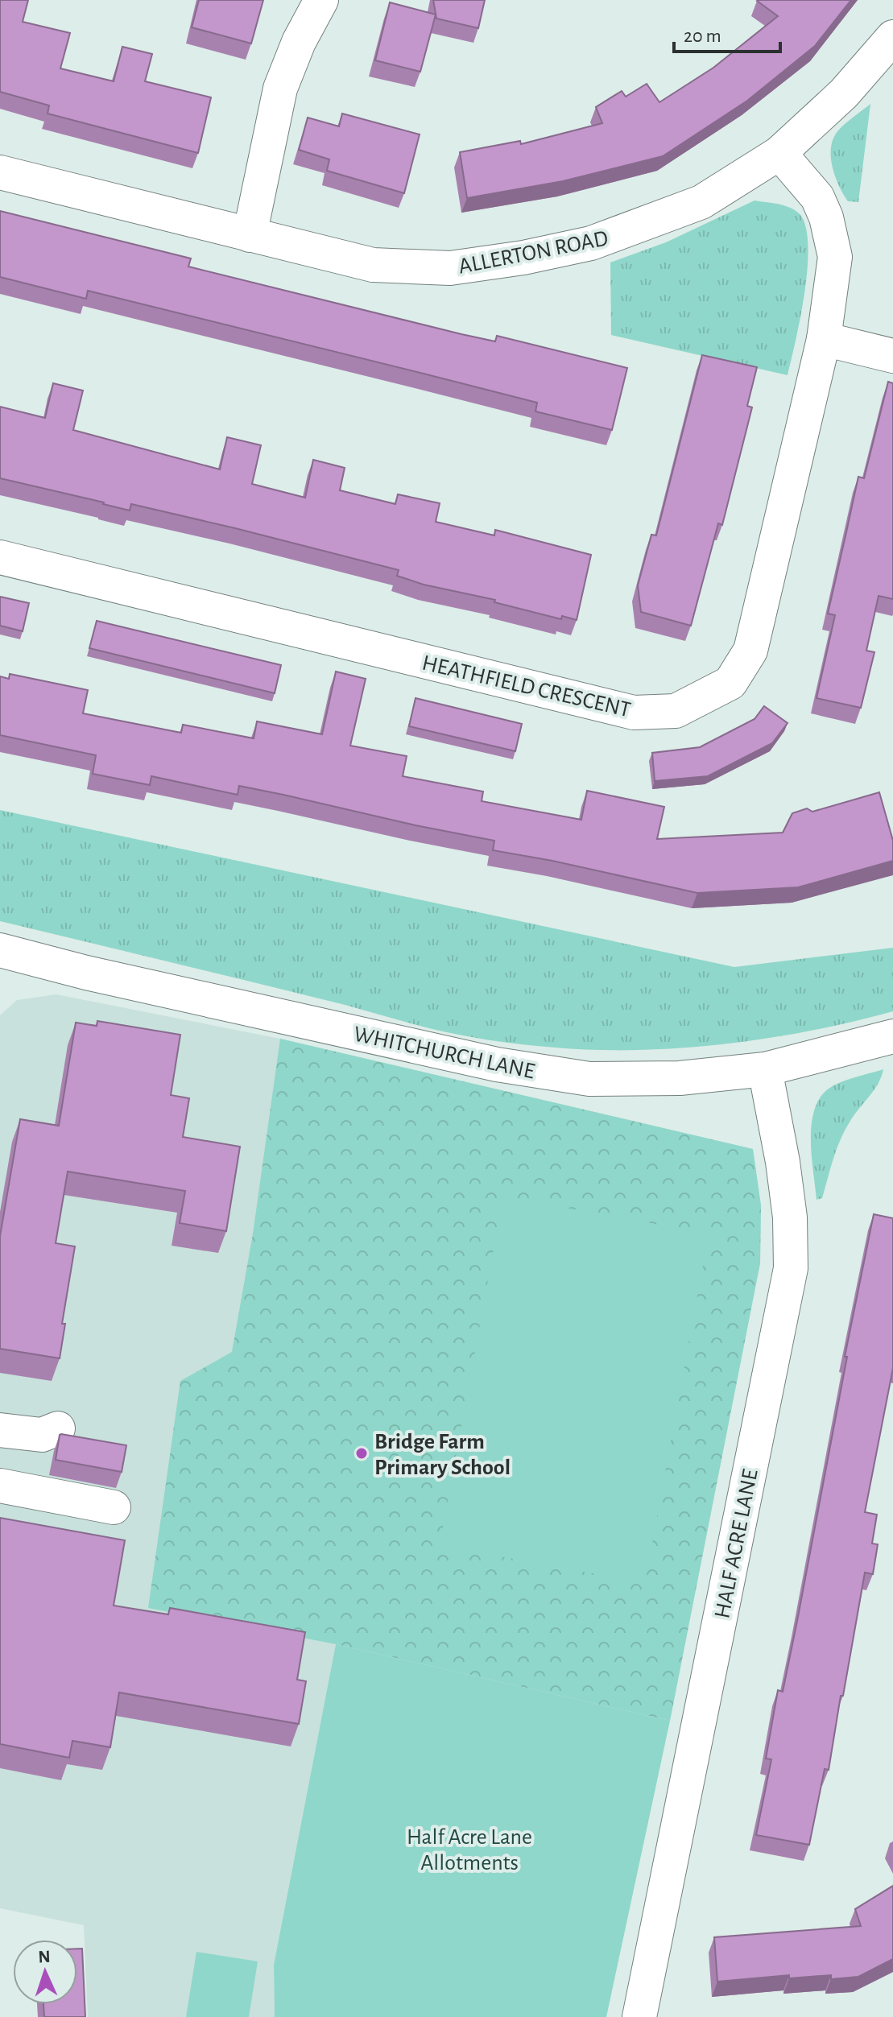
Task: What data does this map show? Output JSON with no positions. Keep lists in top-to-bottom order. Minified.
{"streets":{"street":["ALLERTON ROAD","HEATHFIELD CRESCENT","WHITCHURCH LANE","HALF ACRE LANE"]},"crossings":[["ALLERTON ROAD","HEATHFIELD CRESCENT"],["WHITCHURCH LANE","HALF ACRE LANE"]],"parks":["Half Acre Lane Allotments"],"places":["Bridge Farm Primary School"],"scale_bar":"20 m","north":"top"}
